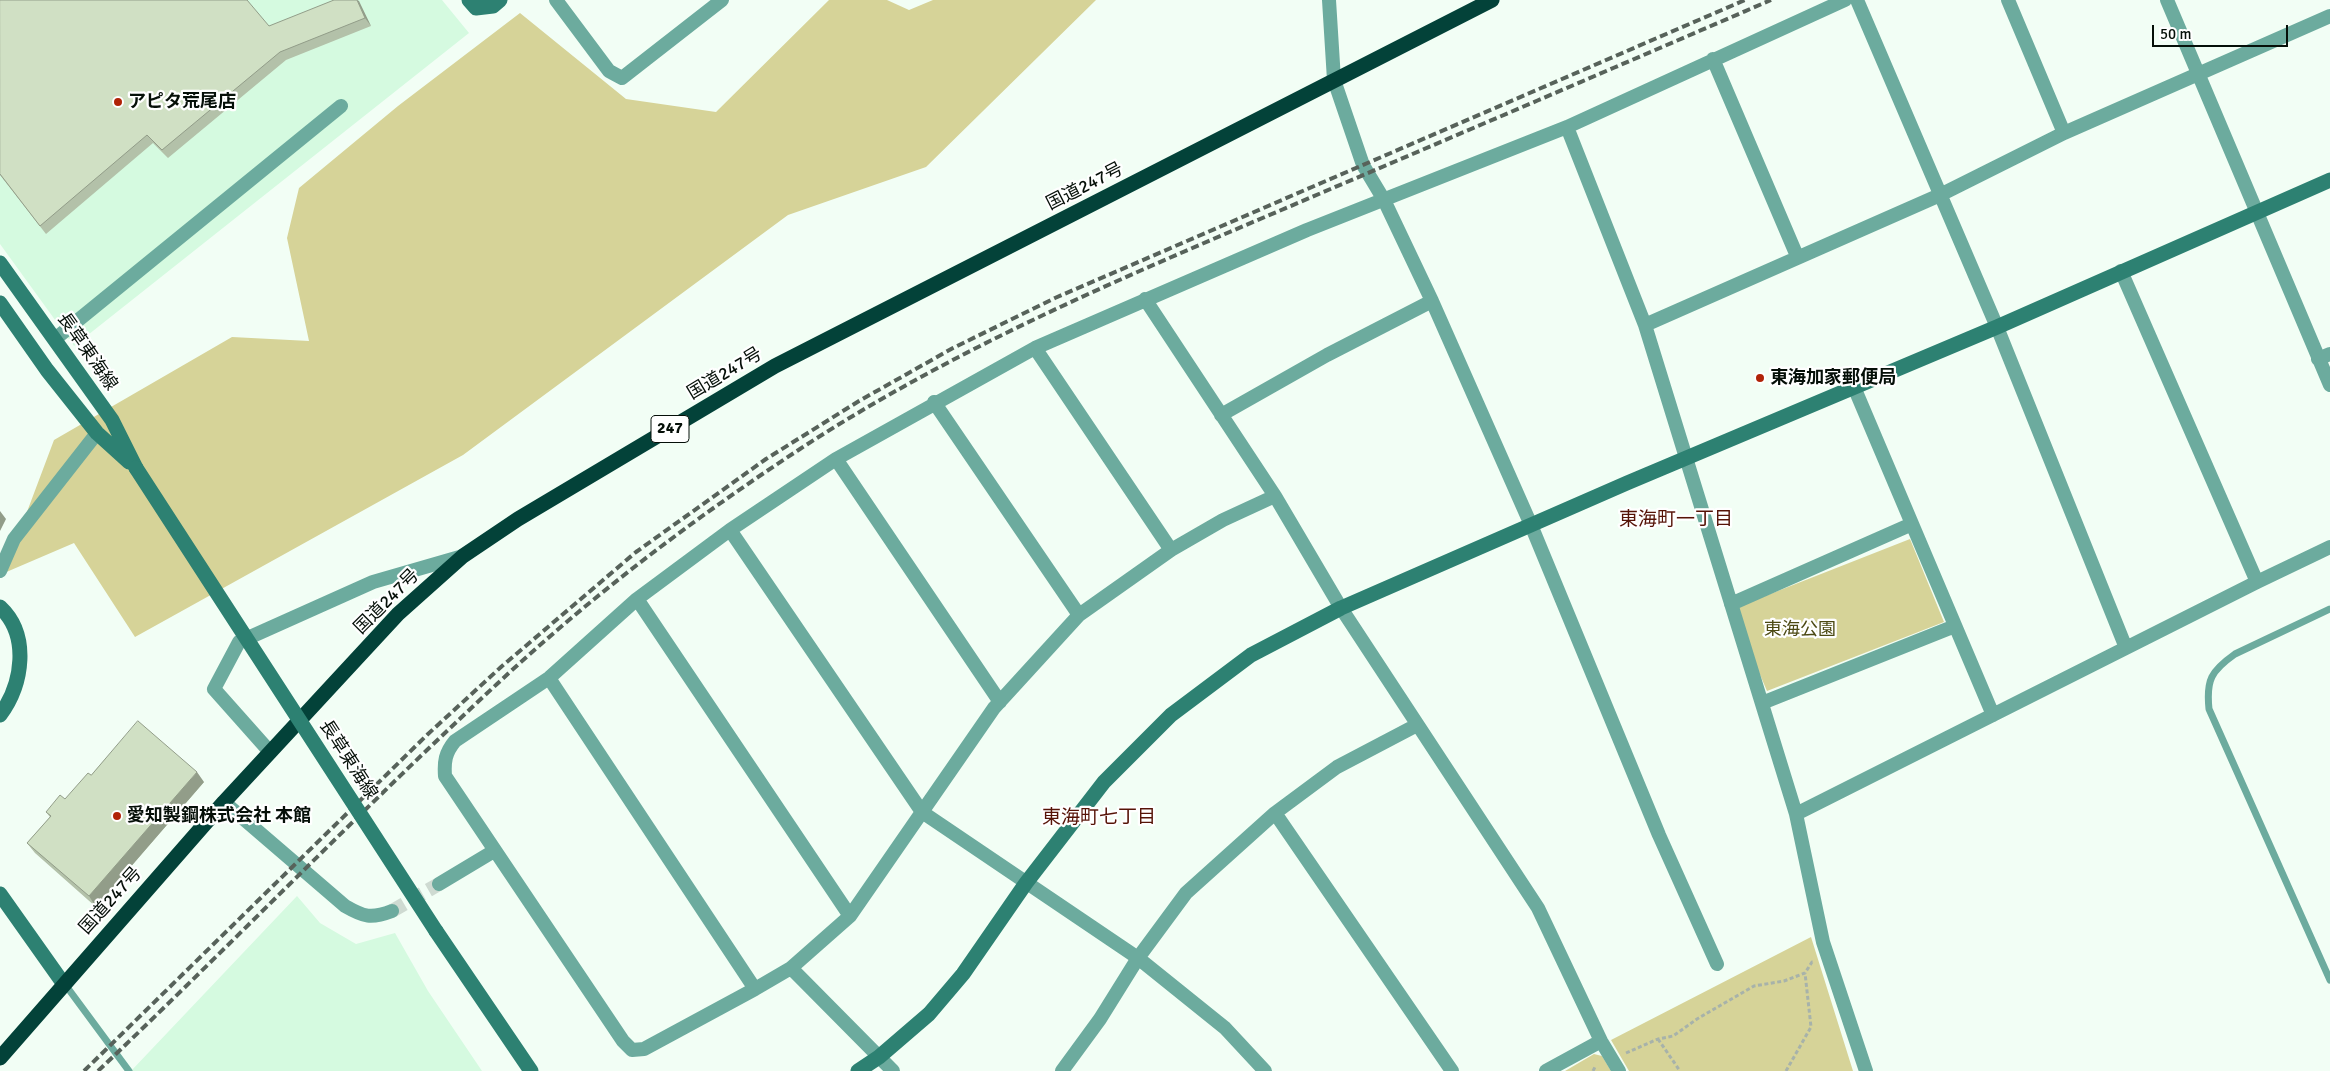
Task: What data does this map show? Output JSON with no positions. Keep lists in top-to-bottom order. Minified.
{"streets":{"highway":["国道247号","247"],"street":["長草東海線"]},"districts":["東海町一丁目","東海町七丁目"],"parks":["東海公園"],"places":["アピタ荒尾店","東海加家郵便局","愛知製鋼株式会社 本館"],"scale_bar":"50 m"}
